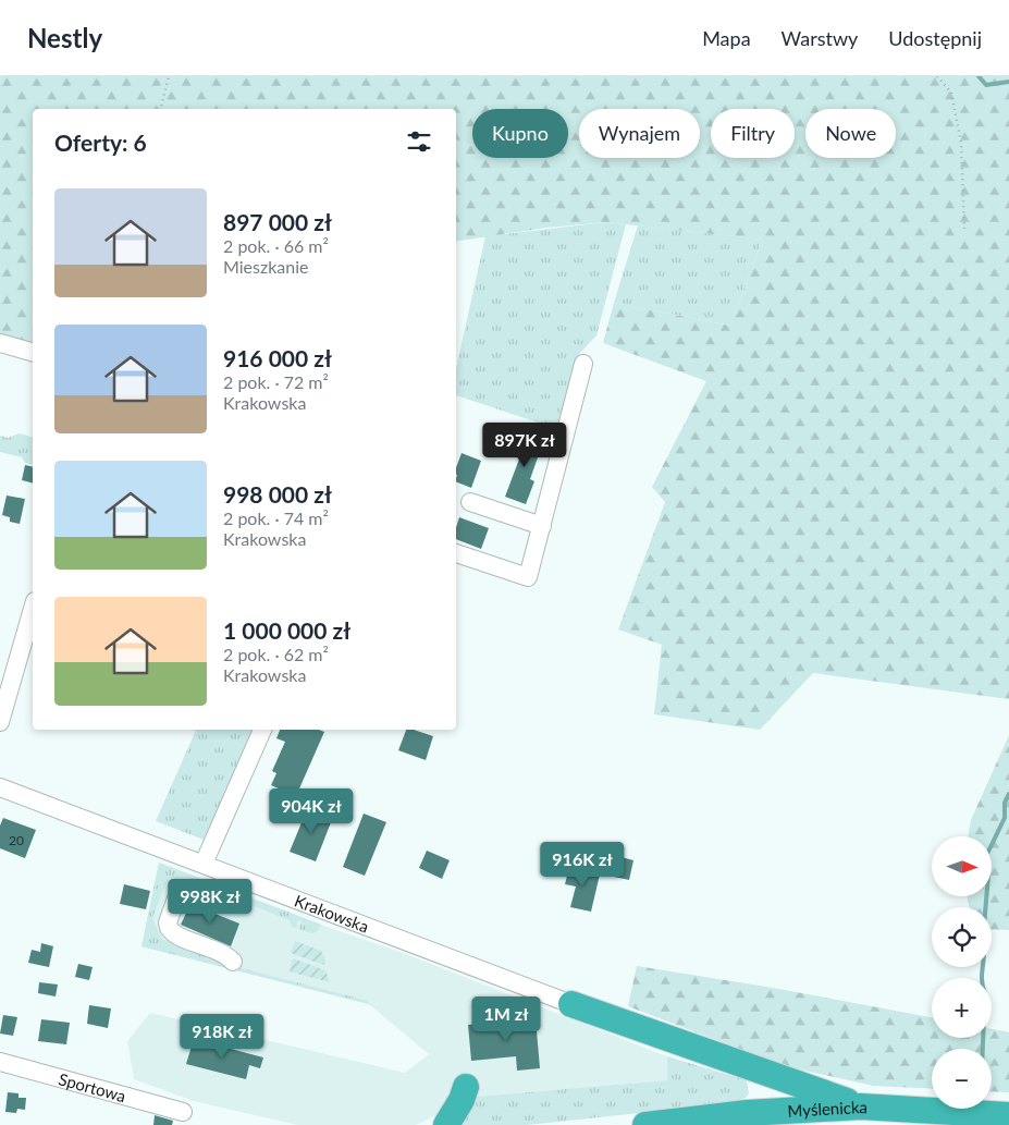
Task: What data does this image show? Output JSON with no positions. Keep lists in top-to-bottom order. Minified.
{"streets":{"highway":["Myślenicka"],"street":["Krakowska","Sportowa"]},"house_numbers":["20"],"north":"right","page":{"header":"Nestly","nav":["Mapa","Warstwy","Udostępnij"],"chip":["Kupno","Wynajem","Filtry","Nowe"],"heading":"Oferty: 6","list":[{"name":"897 000 zł","note":"2 pok. · 66 m² · Mieszkanie"},{"name":"916 000 zł","note":"2 pok. · 72 m² · Krakowska"},{"name":"998 000 zł","note":"2 pok. · 74 m² · Krakowska"},{"name":"1 000 000 zł","note":"2 pok. · 62 m² · Krakowska"}],"price":["897K zł","904K zł","916K zł","998K zł","1M zł","918K zł"],"map_buttons":["+","−"]}}
